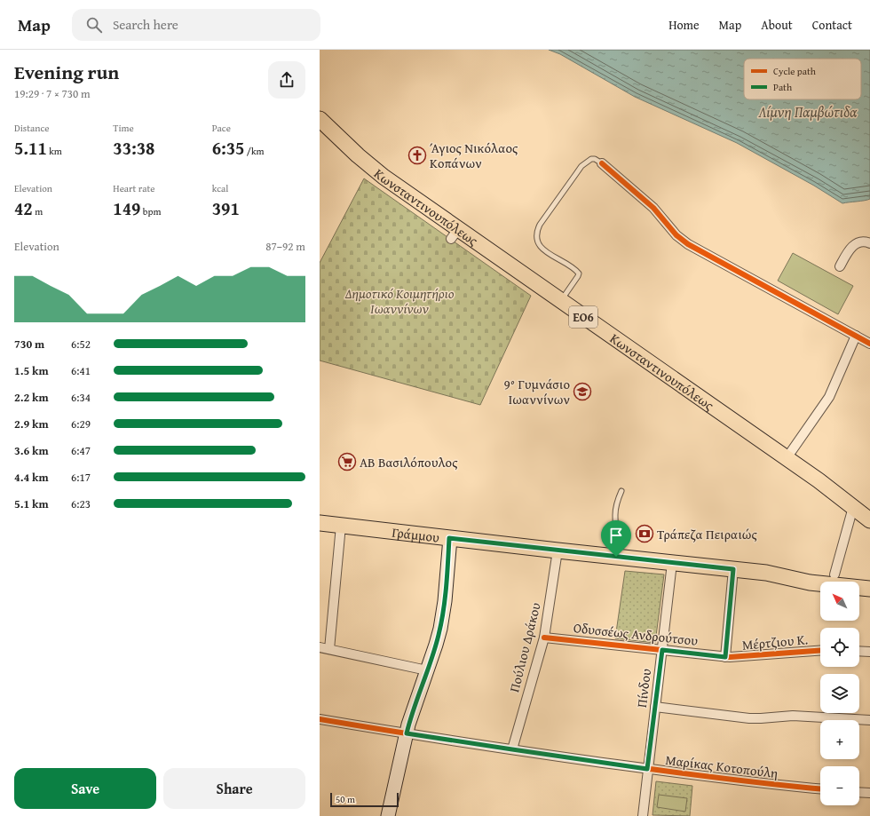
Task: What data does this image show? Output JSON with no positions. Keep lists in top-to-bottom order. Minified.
{"streets":{"main road":["Κωνσταντινουπόλεως","ΕΟ6","Γράμμου"],"street":["Οδυσσέως Ανδρούτσου","Μέρτζιου Κ.","Πούλιου Δράκου","Πίνδου","Μαρίκας Κοτοπούλη"]},"crossings":[["Γράμμου","Πούλιου Δράκου"],["Γράμμου","Πίνδου"],["Οδυσσέως Ανδρούτσου","Μέρτζιου Κ."],["Οδυσσέως Ανδρούτσου","Πούλιου Δράκου"],["Οδυσσέως Ανδρούτσου","Πίνδου"],["Πούλιου Δράκου","Μαρίκας Κοτοπούλη"],["Πίνδου","Μαρίκας Κοτοπούλη"]],"water":["Λίμνη Παμβώτιδα"],"parks":["Δημοτικό Κοιμητήριο Ιωαννίνων"],"places":{"church":["Άγιος Νικόλαος Κοπάνων"],"school or university":["9° Γυμνάσιο Ιωαννίνων"],"supermarket":["ΑΒ Βασιλόπουλος"],"bank":["Τράπεζα Πειραιώς"]},"legend":["Cycle path","Path"],"scale_bar":"50 m","north":"top left","page":{"header":"Map","search":"Search here","nav":["Home","Map","About","Contact"],"heading":["Evening run","19:29 · 7 × 730 m"],"stats":[["Distance","5.11 km"],["Time","33:38"],["Pace","6:35 /km"],["Elevation","42 m"],["Heart rate","149 bpm"],["kcal","391"]],"chart":["Elevation","87–92 m"],"list":[{"name":"730 m","note":"6:52"},{"name":"1.5 km","note":"6:41"},{"name":"2.2 km","note":"6:34"},{"name":"2.9 km","note":"6:29"},{"name":"3.6 km","note":"6:47"},{"name":"4.4 km","note":"6:17"},{"name":"5.1 km","note":"6:23"}],"map_buttons":["+","−"],"buttons":["Save","Share"],"scale":"50 m"}}
